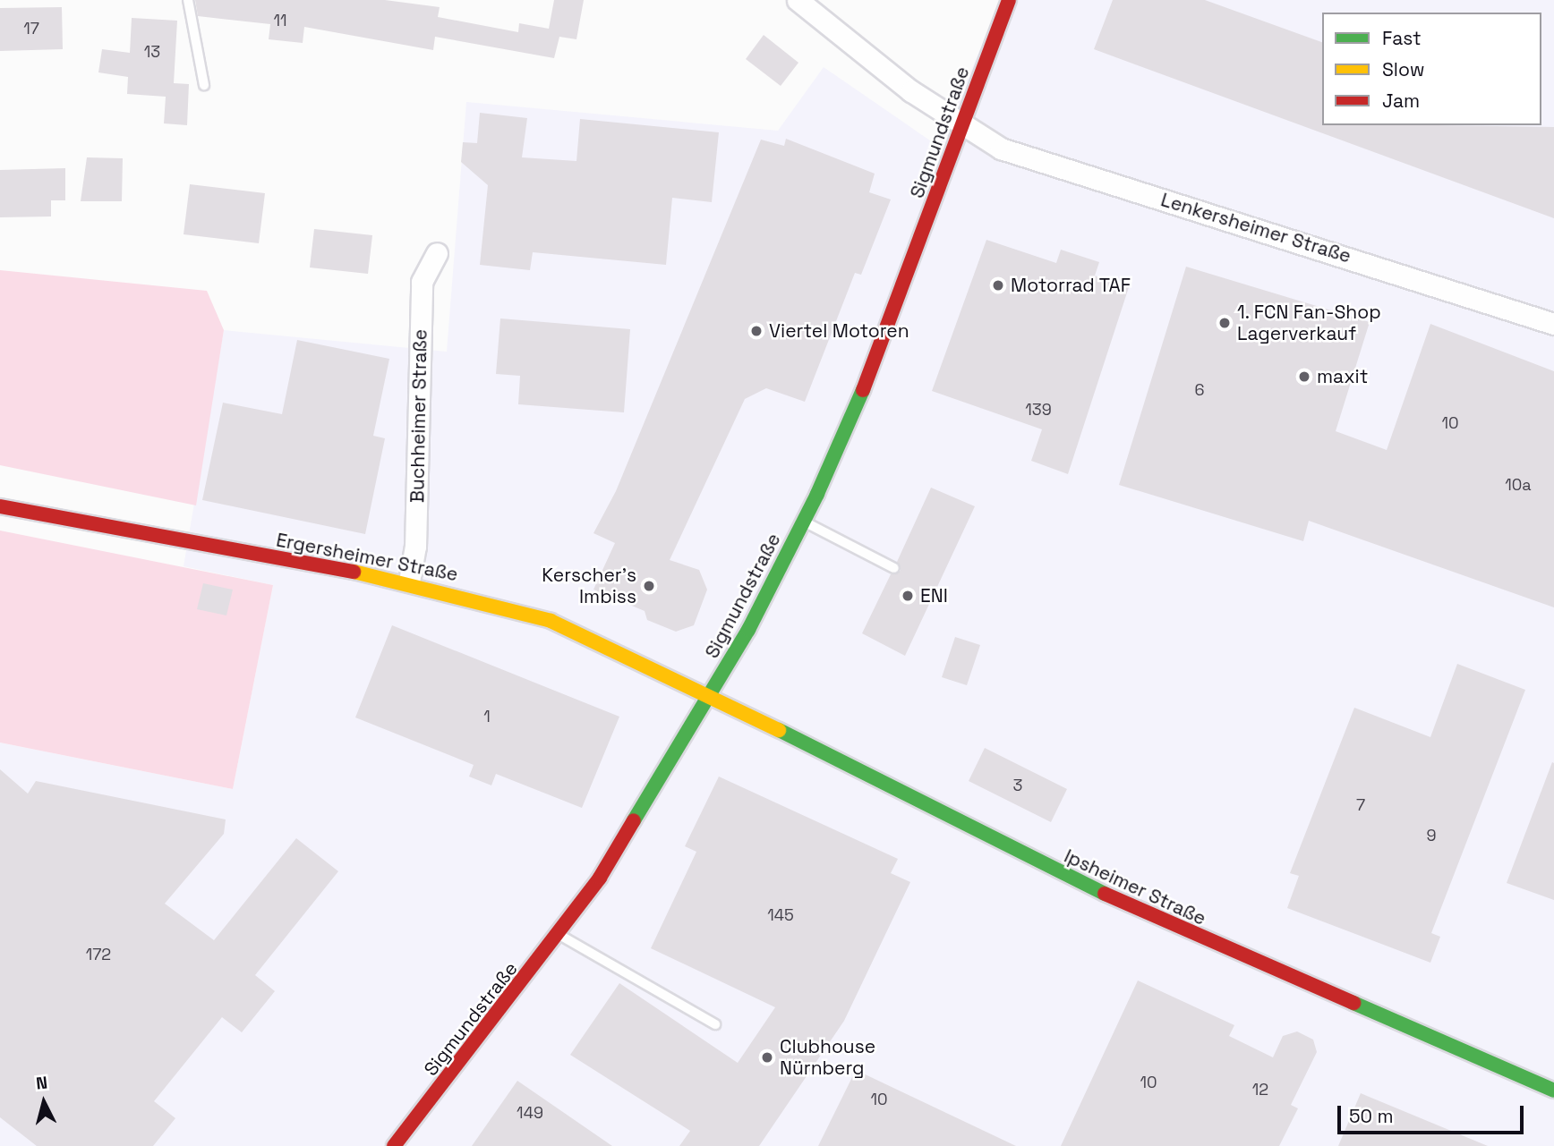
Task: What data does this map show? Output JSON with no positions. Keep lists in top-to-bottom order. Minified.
{"streets":{"street":["Sigmundstraße","Lenkersheimer Straße","Buchheimer Straße","Ergersheimer Straße","Ipsheimer Straße"]},"crossings":[["Sigmundstraße","Lenkersheimer Straße"],["Sigmundstraße","Ergersheimer Straße"],["Sigmundstraße","Ipsheimer Straße"],["Buchheimer Straße","Ergersheimer Straße"],["Ergersheimer Straße","Ipsheimer Straße"]],"places":["Motorrad TAF","1. FCN Fan-Shop Lagerverkauf","Viertel Motoren","maxit","Kerscher's Imbiss","ENI","Clubhouse Nürnberg"],"house_numbers":["11","17","13","6","139","10","10a","1","3","7","9","145","172","10","12","10","149"],"legend":["Fast","Slow","Jam"],"scale_bar":"50 m","north":"top"}
